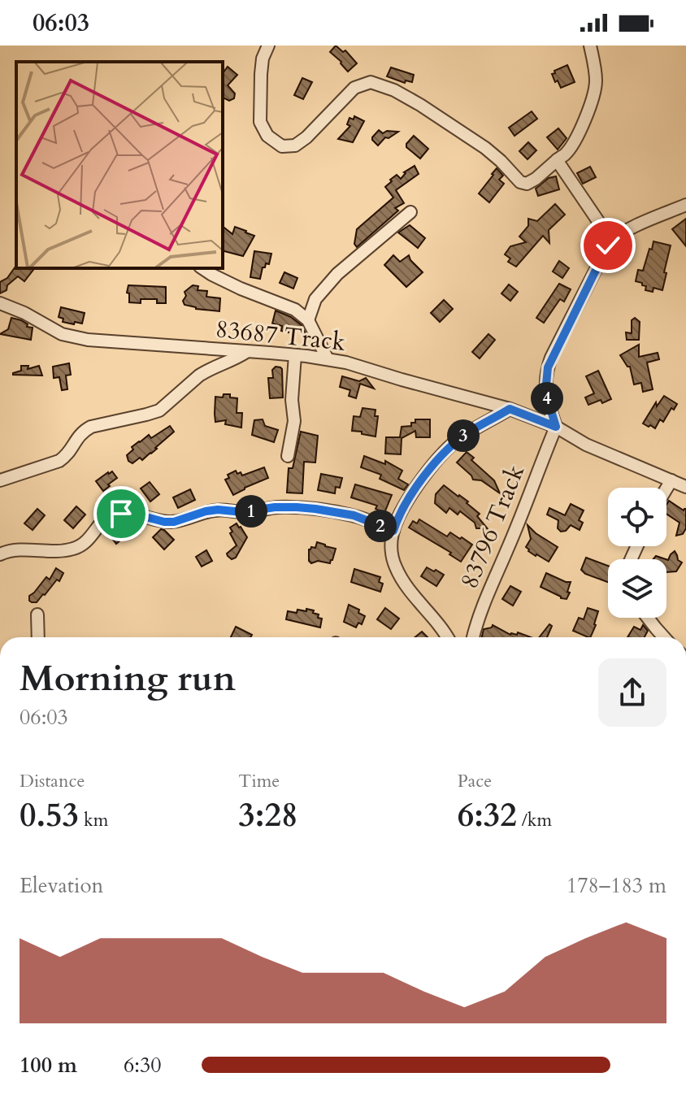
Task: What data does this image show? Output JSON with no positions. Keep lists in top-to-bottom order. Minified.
{"streets":{"street":["83687 Track","83796 Track"]},"crossings":[["83687 Track","83796 Track"]],"page":{"status":"06:03","pins":["4","3","1","2"],"heading":["Morning run","06:03"],"stats":[["Distance","0.53 km"],["Time","3:28"],["Pace","6:32 /km"]],"chart":["Elevation","178–183 m"],"list":[{"name":"100 m","note":"6:30"}]}}
